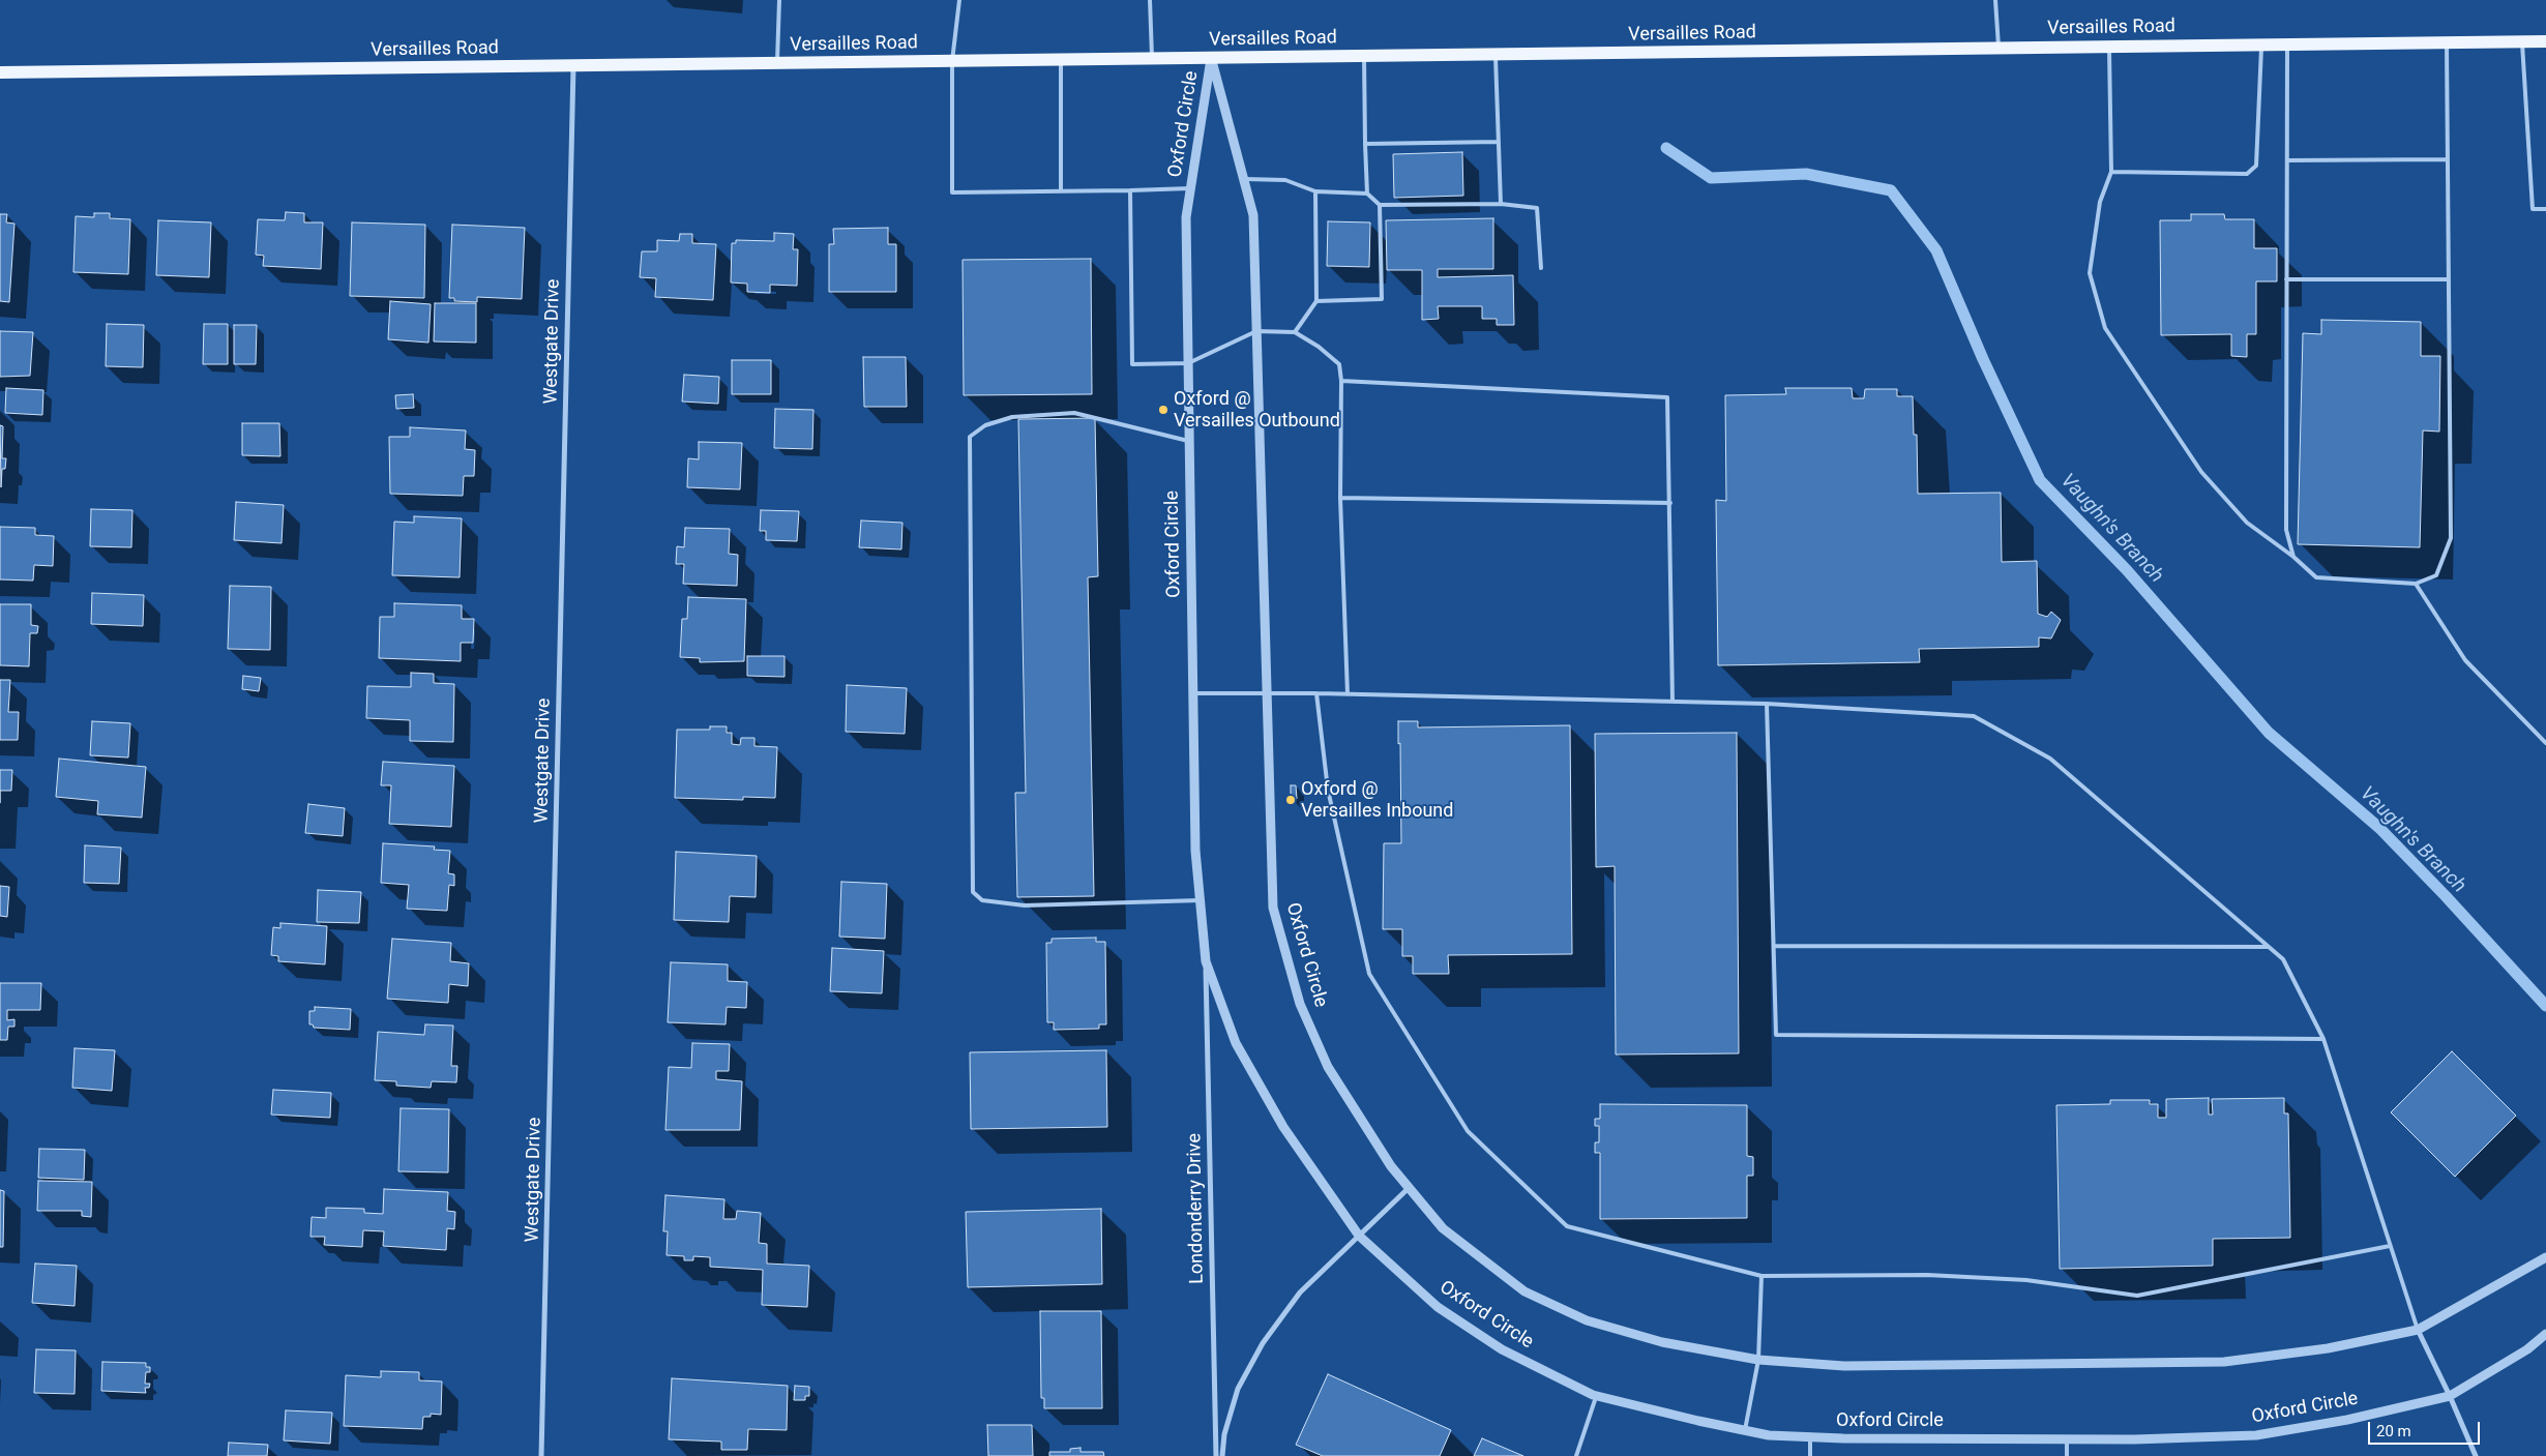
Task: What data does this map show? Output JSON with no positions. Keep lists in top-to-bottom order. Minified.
{"streets":{"main road":["Versailles Road"],"street":["Oxford Circle","Westgate Drive","Londonderry Drive"]},"crossings":[["Versailles Road","Oxford Circle"],["Versailles Road","Westgate Drive"],["Oxford Circle","Londonderry Drive"]],"water":["Vaughn's Branch"],"places":["Oxford @ Versailles Outbound","Oxford @ Versailles Inbound"],"scale_bar":"20 m"}
